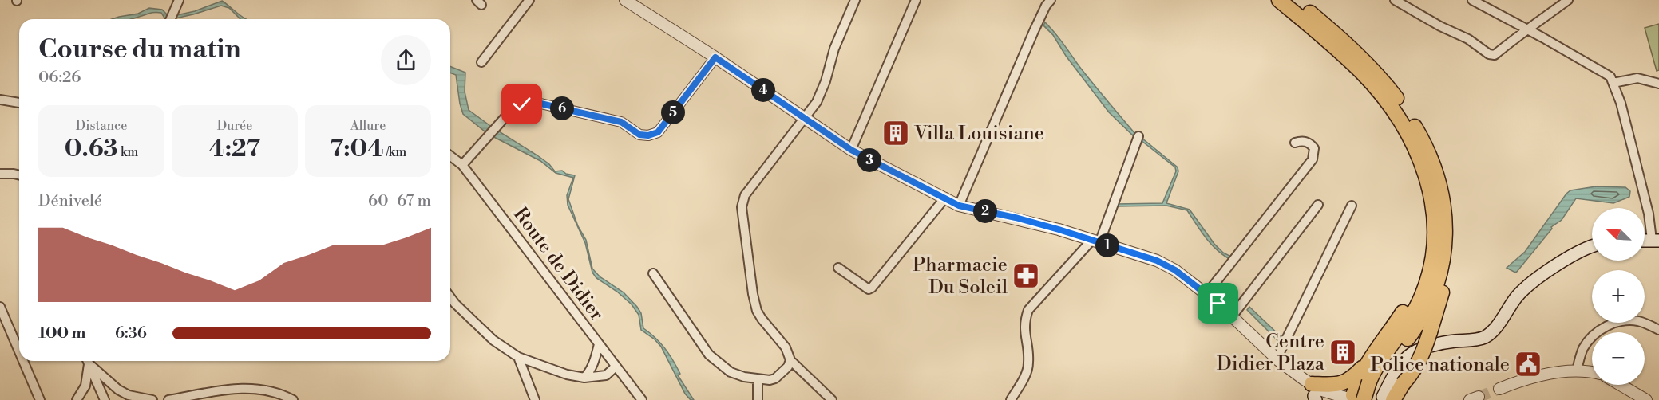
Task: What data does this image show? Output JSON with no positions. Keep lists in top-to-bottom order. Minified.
{"streets":{"street":["Route de Didier"]},"places":{"building":["Villa Louisiane","Centre Didier Plaza"],"pharmacy":["Pharmacie Du Soleil"],"public building":["Police nationale"]},"north":"top left","page":{"heading":["Course du matin","06:26"],"pins":["4","6","5","3","2","1"],"stats":[["Distance","0.63 km"],["Durée","4:27"],["Allure","7:04 /km"]],"chart":["Dénivelé","60–67 m"],"map_buttons":["+","−"],"list":[{"name":"100 m","note":"6:36"}]}}
